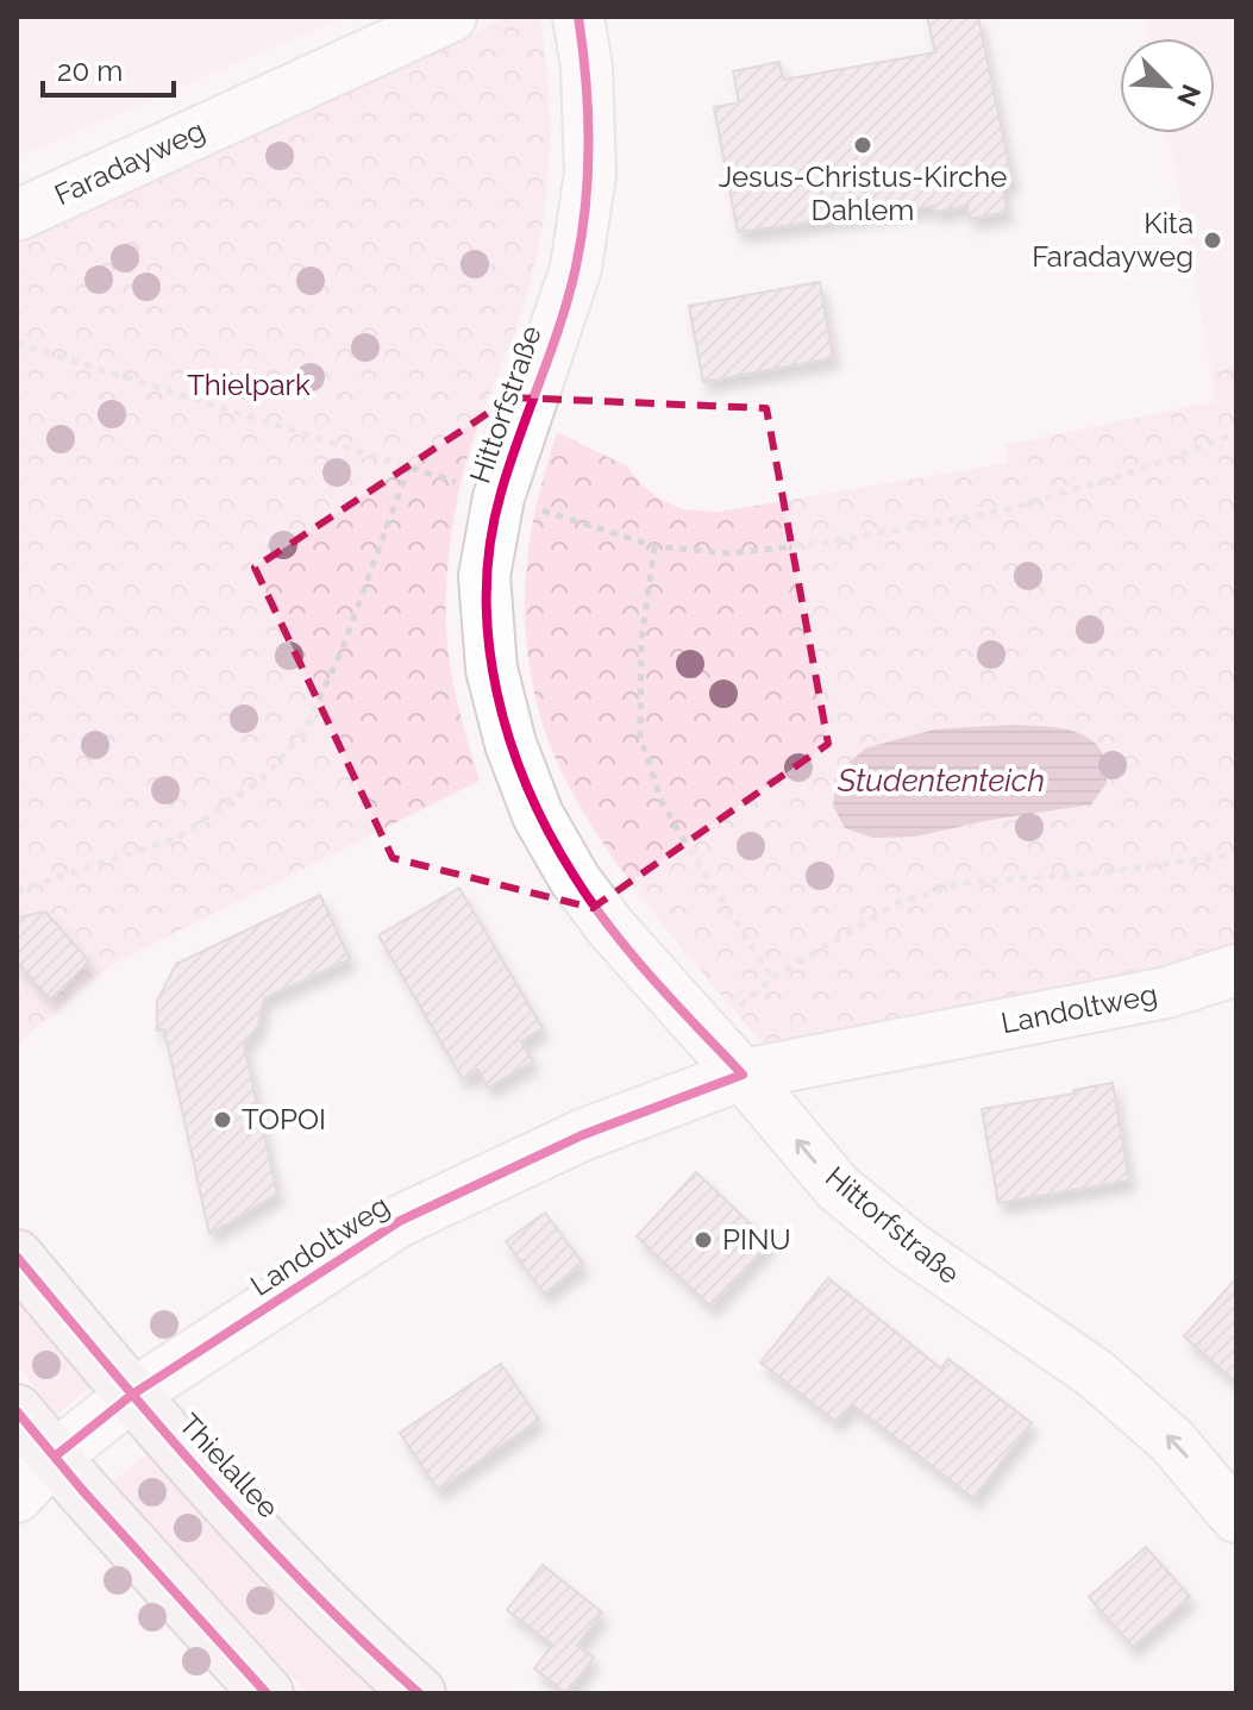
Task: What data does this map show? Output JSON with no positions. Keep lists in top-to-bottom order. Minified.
{"streets":{"main road":["Thielallee"],"street":["Faradayweg","Hittorfstraße","Landoltweg"]},"crossings":[["Hittorfstraße","Landoltweg"],["Landoltweg","Thielallee"]],"one_way":["Hittorfstraße"],"water":["Studententeich"],"parks":["Thielpark"],"places":["Jesus-Christus-Kirche Dahlem","Kita Faradayweg","TOPOI","PINU"],"scale_bar":"20 m","north":"bottom right"}
